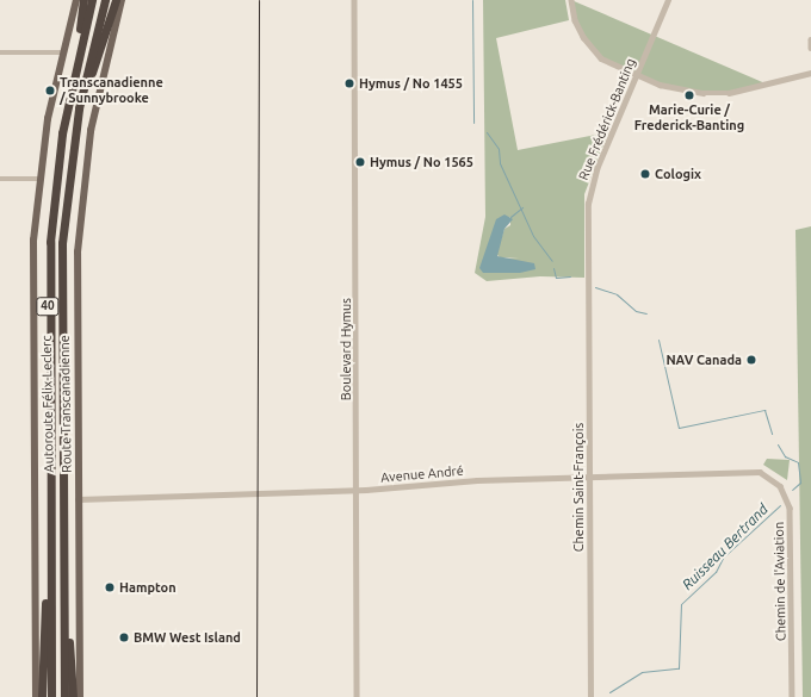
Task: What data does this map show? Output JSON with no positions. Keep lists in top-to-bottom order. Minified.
{"streets":{"highway":["40","Autoroute Félix-Leclerc"],"main road":["Route Transcanadienne"],"street":["Rue Frédérick-Banting","Boulevard Hymus","Avenue André","Chemin Saint-François","Chemin de l'Aviation"]},"crossings":[["Rue Frédérick-Banting","Chemin Saint-François"],["Boulevard Hymus","Avenue André"],["Route Transcanadienne","Avenue André"],["Avenue André","Chemin Saint-François"],["Avenue André","Chemin de l'Aviation"]],"water":["Ruisseau Bertrand"],"places":["Hymus / No 1455","Transcanadienne / Sunnybrooke","Marie-Curie / Frederick-Banting","Hymus / No 1565","Cologix","NAV Canada","Hampton","BMW West Island"]}
